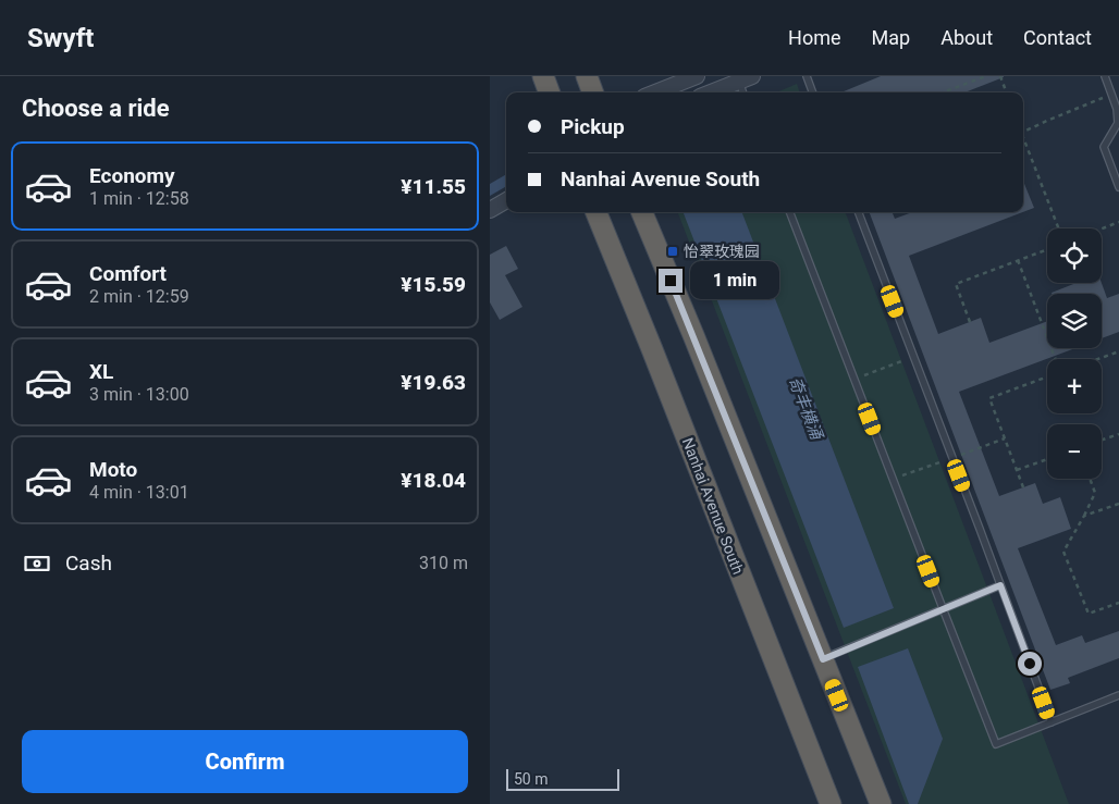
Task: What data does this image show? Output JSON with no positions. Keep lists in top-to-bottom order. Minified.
{"streets":{"highway":["Nanhai Avenue South"]},"water":["奇丰横涌"],"places":{"transit":["怡翠玫瑰园"]},"scale_bar":"50 m","page":{"header":"Swyft","nav":["Home","Map","About","Contact"],"heading":"Choose a ride","banner":["Pickup","Nanhai Avenue South"],"list":[{"name":"Economy","note":"1 min · 12:58","value":"¥11.55"},{"name":"Comfort","note":"2 min · 12:59","value":"¥15.59"},{"name":"XL","note":"3 min · 13:00","value":"¥19.63"},{"name":"Moto","note":"4 min · 13:01","value":"¥18.04"}],"map_buttons":["+","−"],"bubble":"1 min","pay":["Cash","310 m"],"buttons":"Confirm","scale":"50 m"}}
